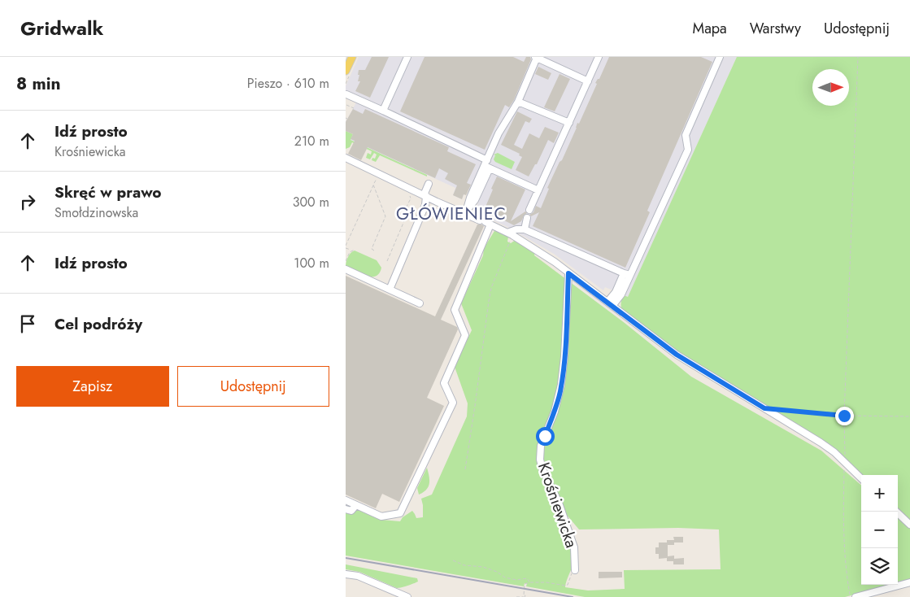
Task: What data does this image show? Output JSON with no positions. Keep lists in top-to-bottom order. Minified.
{"streets":{"street":["Krośniewicka"]},"districts":["GŁÓWIENIEC"],"north":"right","page":{"header":"Gridwalk","nav":["Mapa","Warstwy","Udostępnij"],"heading":["8 min","Pieszo · 610 m"],"list":[["Idź prosto","Krośniewicka","210 m"],["Skręć w prawo","Smołdzinowska","300 m"],["Idź prosto","100 m"],"Cel podróży"],"buttons":["Zapisz","Udostępnij"],"map_buttons":["+","−"]}}
